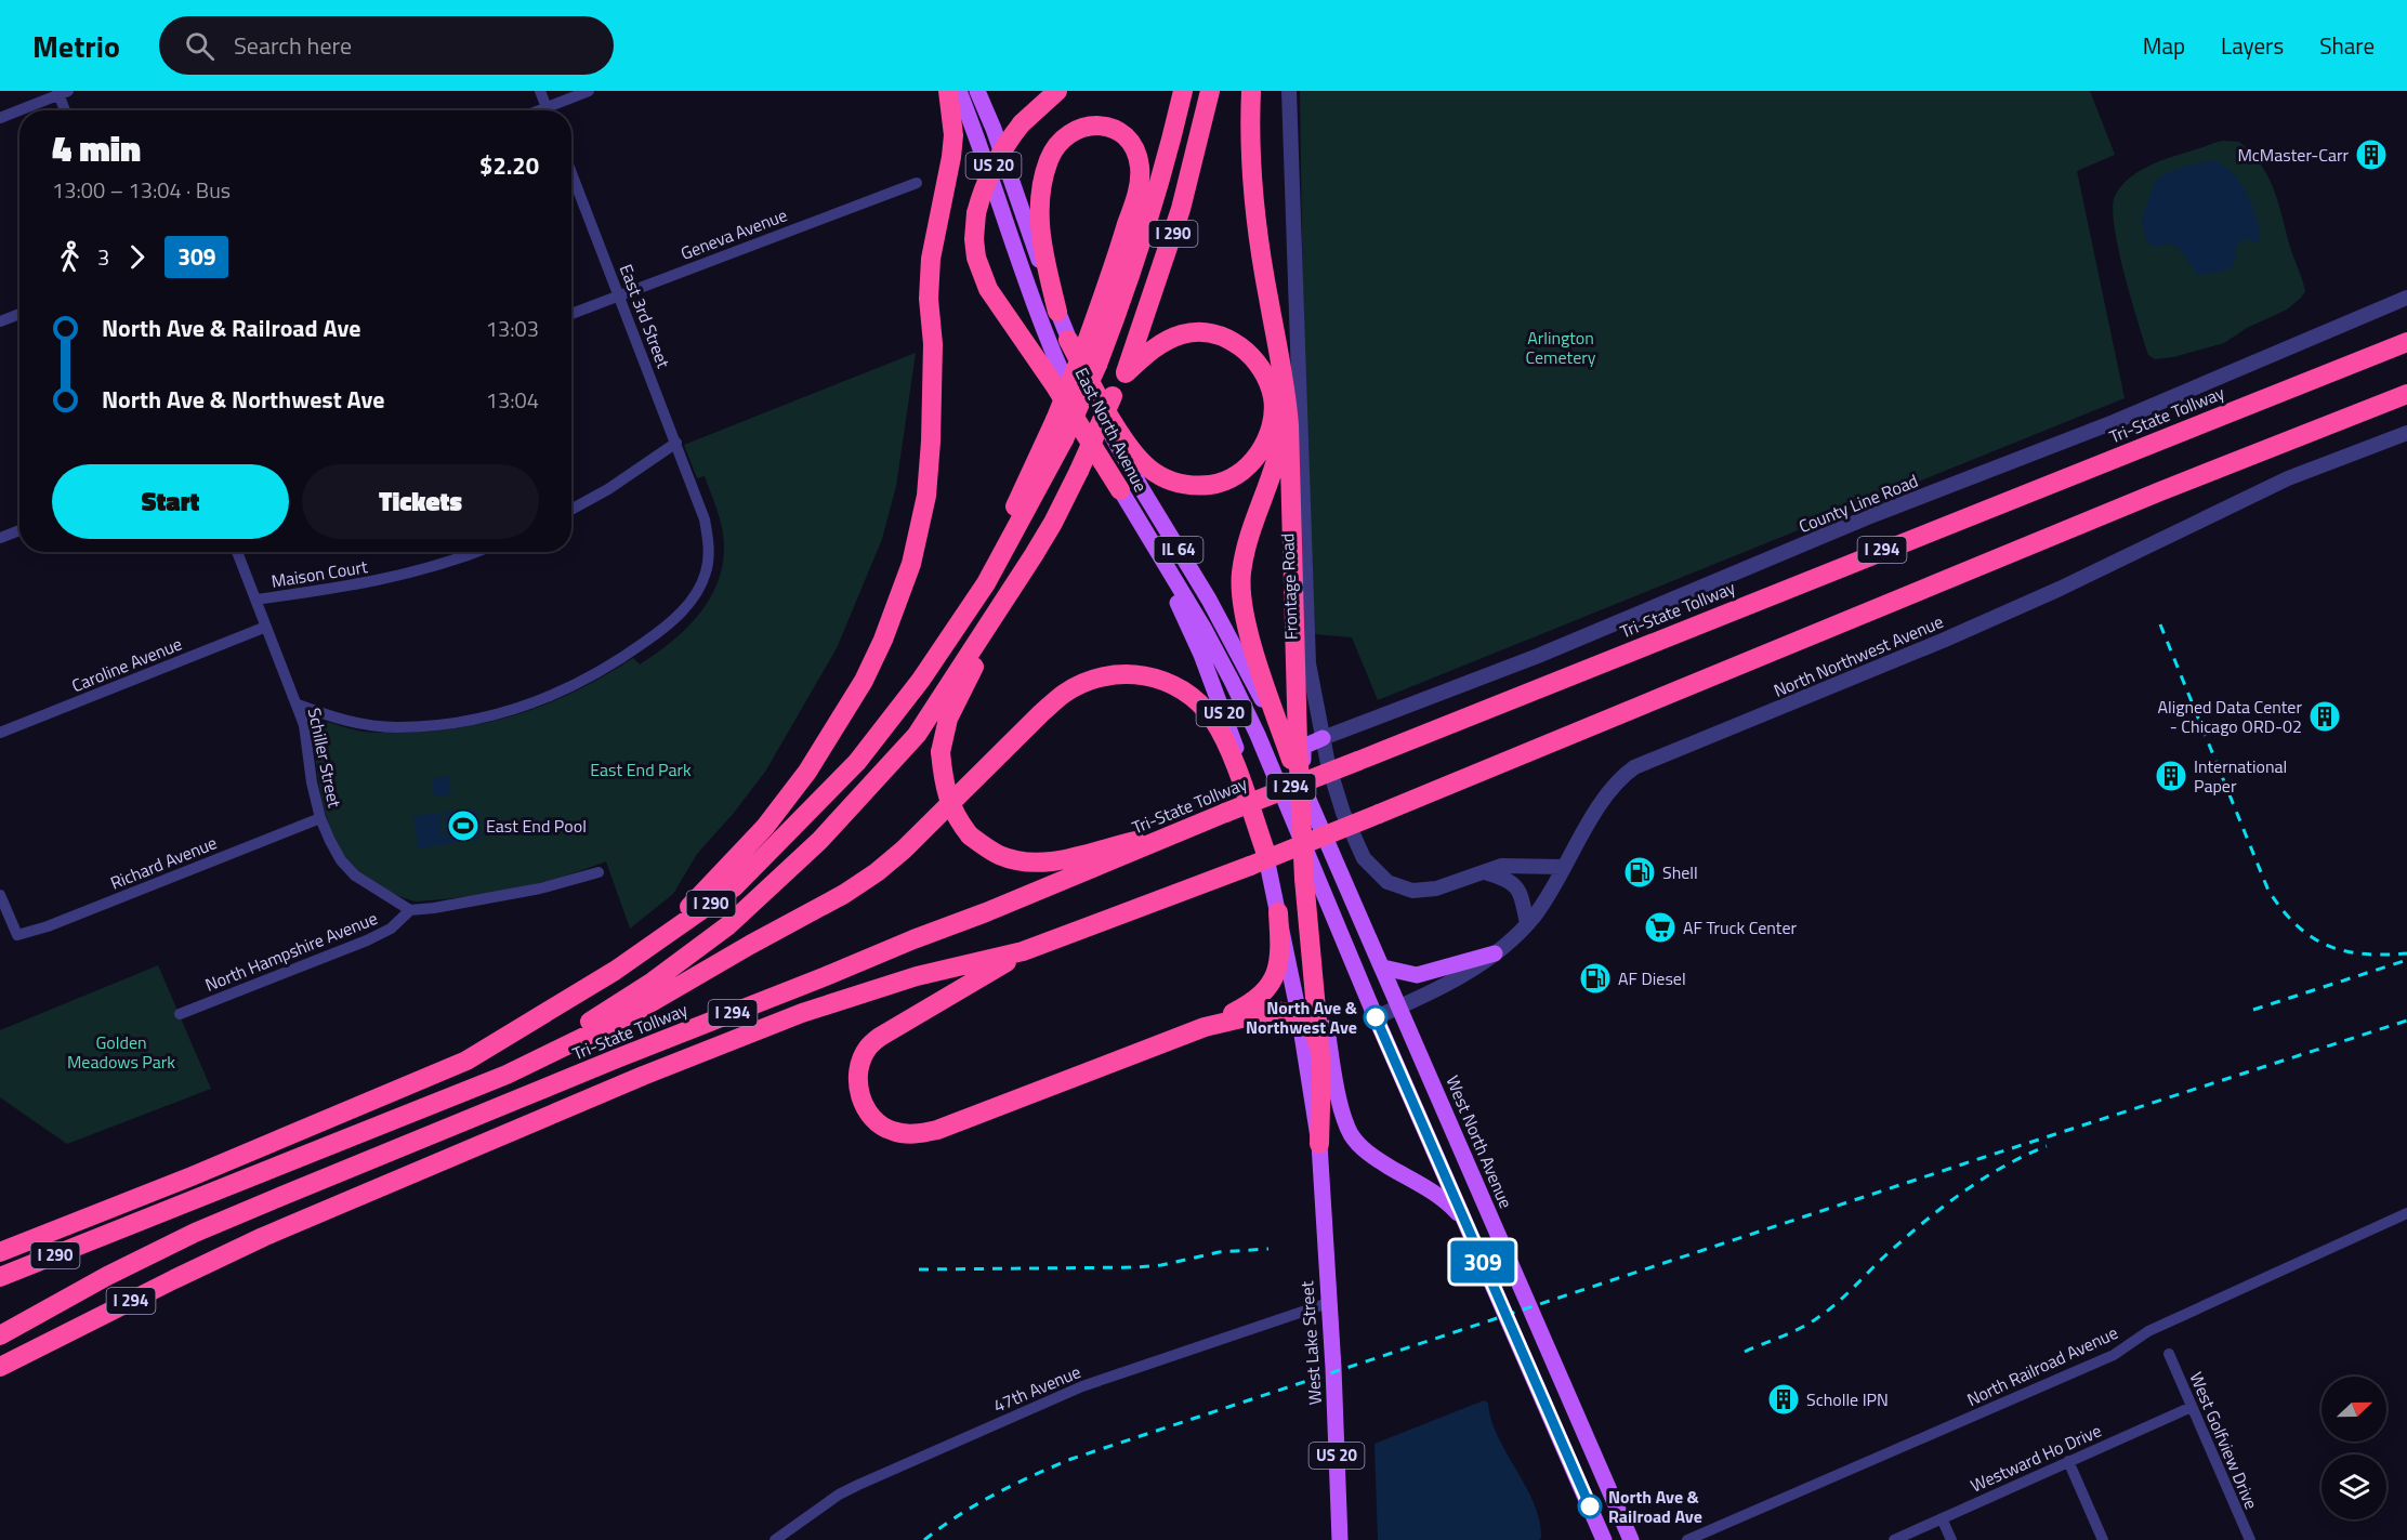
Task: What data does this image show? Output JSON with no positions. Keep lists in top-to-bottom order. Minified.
{"streets":{"highway":["US 20","I 290","Tri-State Tollway","I 294"],"main road":["East North Avenue","IL 64","West North Avenue","West Lake Street"],"street":["Geneva Avenue","East 3rd Street","County Line Road","Maison Court","Frontage Road","North Northwest Avenue","Caroline Avenue","Schiller Street","Richard Avenue","North Hampshire Avenue","North Railroad Avenue","47th Avenue","West Golfview Drive","Westward Ho Drive"]},"crossings":[["US 20","East North Avenue"],["US 20","West North Avenue"],["US 20","West Lake Street"],["Geneva Avenue","East 3rd Street"],["East 3rd Street","Schiller Street"],["East North Avenue","IL 64"],["East North Avenue","North Northwest Avenue"],["East North Avenue","West North Avenue"],["County Line Road","Frontage Road"],["IL 64","North Northwest Avenue"],["Maison Court","Schiller Street"],["Frontage Road","North Northwest Avenue"],["North Northwest Avenue","West North Avenue"],["Caroline Avenue","Schiller Street"],["Schiller Street","Richard Avenue"],["Schiller Street","North Hampshire Avenue"],["West Lake Street","47th Avenue"],["West Golfview Drive","Westward Ho Drive"]],"parks":["Arlington Cemetery","East End Park","Golden Meadows Park"],"places":{"building":["McMaster-Carr","Aligned Data Center - Chicago ORD-02","International Paper","Scholle IPN"],"sports":["East End Pool"],"fuel station":["Shell","AF Diesel"],"supermarket":["AF Truck Center"],"other":["North Ave & Northwest Ave","North Ave & Railroad Ave"]},"lines":["bus line 309"],"north":"right","page":{"header":"Metrio","search":"Search here","nav":["Map","Layers","Share"],"on_map":"309","heading":["4 min","13:00 – 13:04 · Bus","$2.20"],"legs":["3","309"],"list":[{"name":"North Ave & Railroad Ave","value":"13:03"},{"name":"North Ave & Northwest Ave","value":"13:04"}],"buttons":["Start","Tickets"]}}
